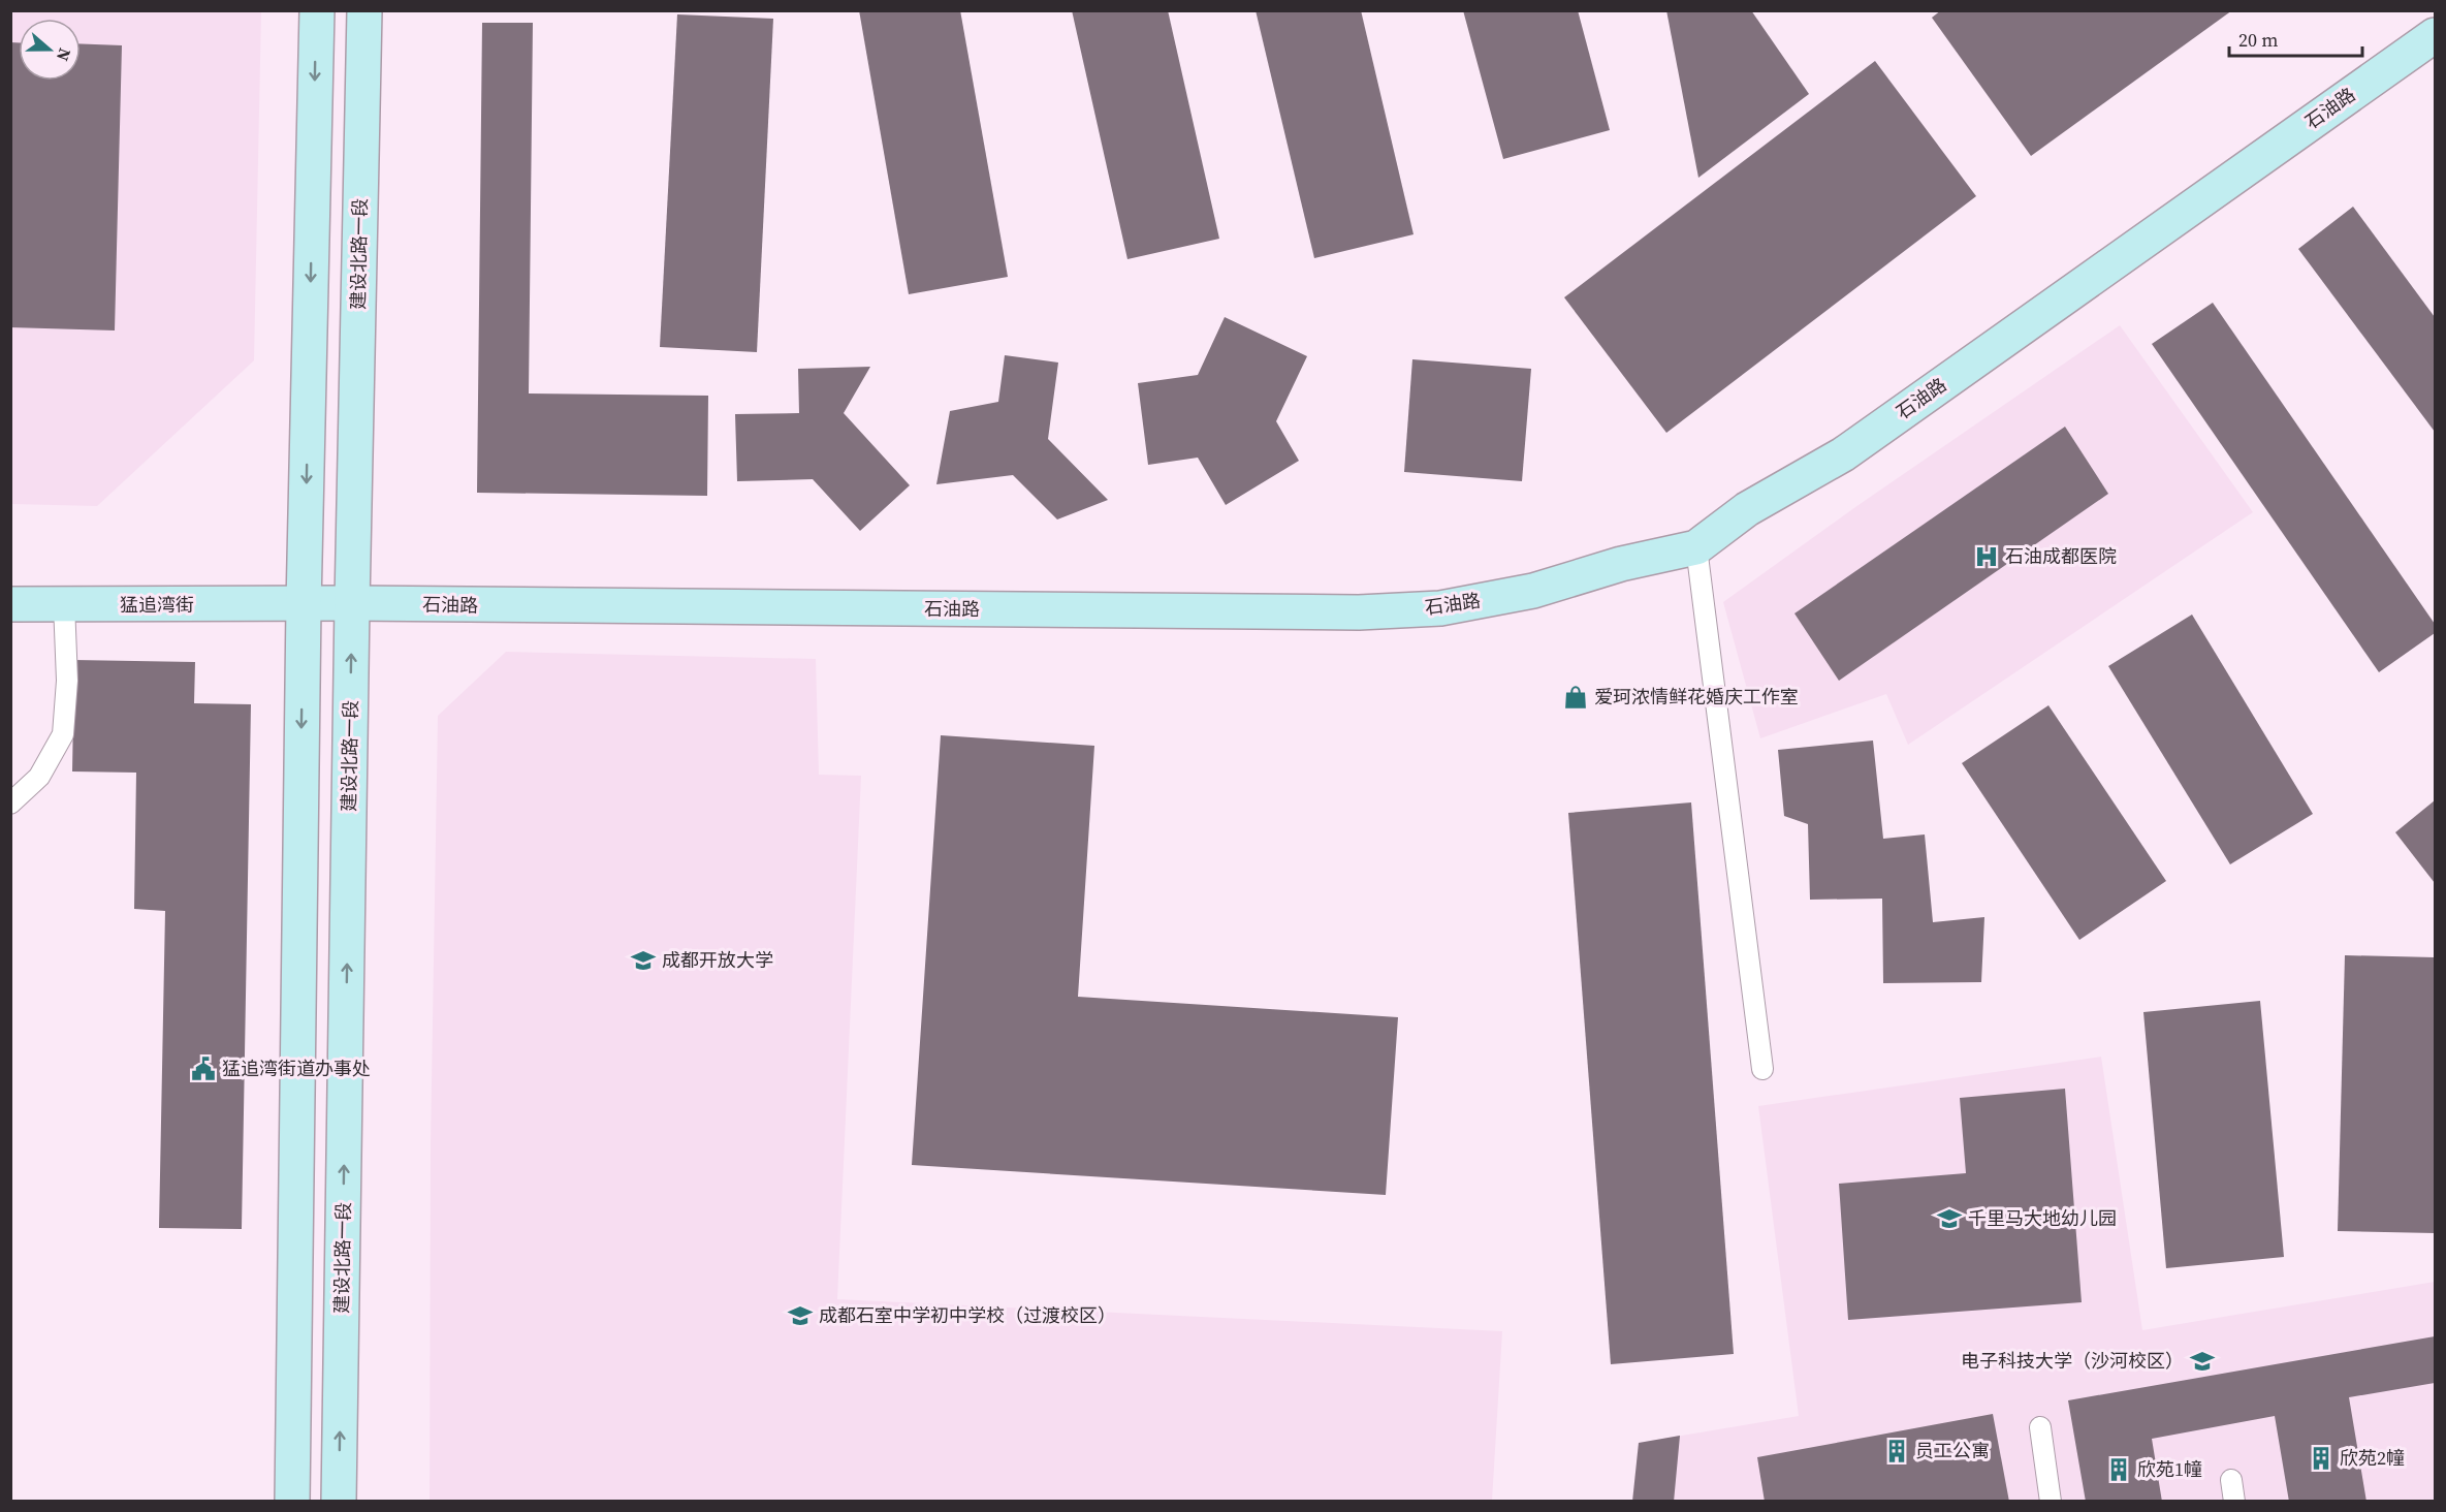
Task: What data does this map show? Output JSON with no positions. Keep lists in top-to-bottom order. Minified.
{"streets":{"main road":["石油路","建设北路一段","猛追湾街"]},"crossings":[["石油路","建设北路一段"],["石油路","猛追湾街"]],"places":{"hospital":["石油成都医院"],"shop":["爱珂浓情鲜花婚庆工作室"],"school or university":["成都开放大学","千里马大地幼儿园","成都石室中学初中学校（过渡校区）","电子科技大学（沙河校区）"],"public building":["猛追湾街道办事处"],"building":["员工公寓","欣苑2幢","欣苑1幢"]},"scale_bar":"20 m","north":"right"}
